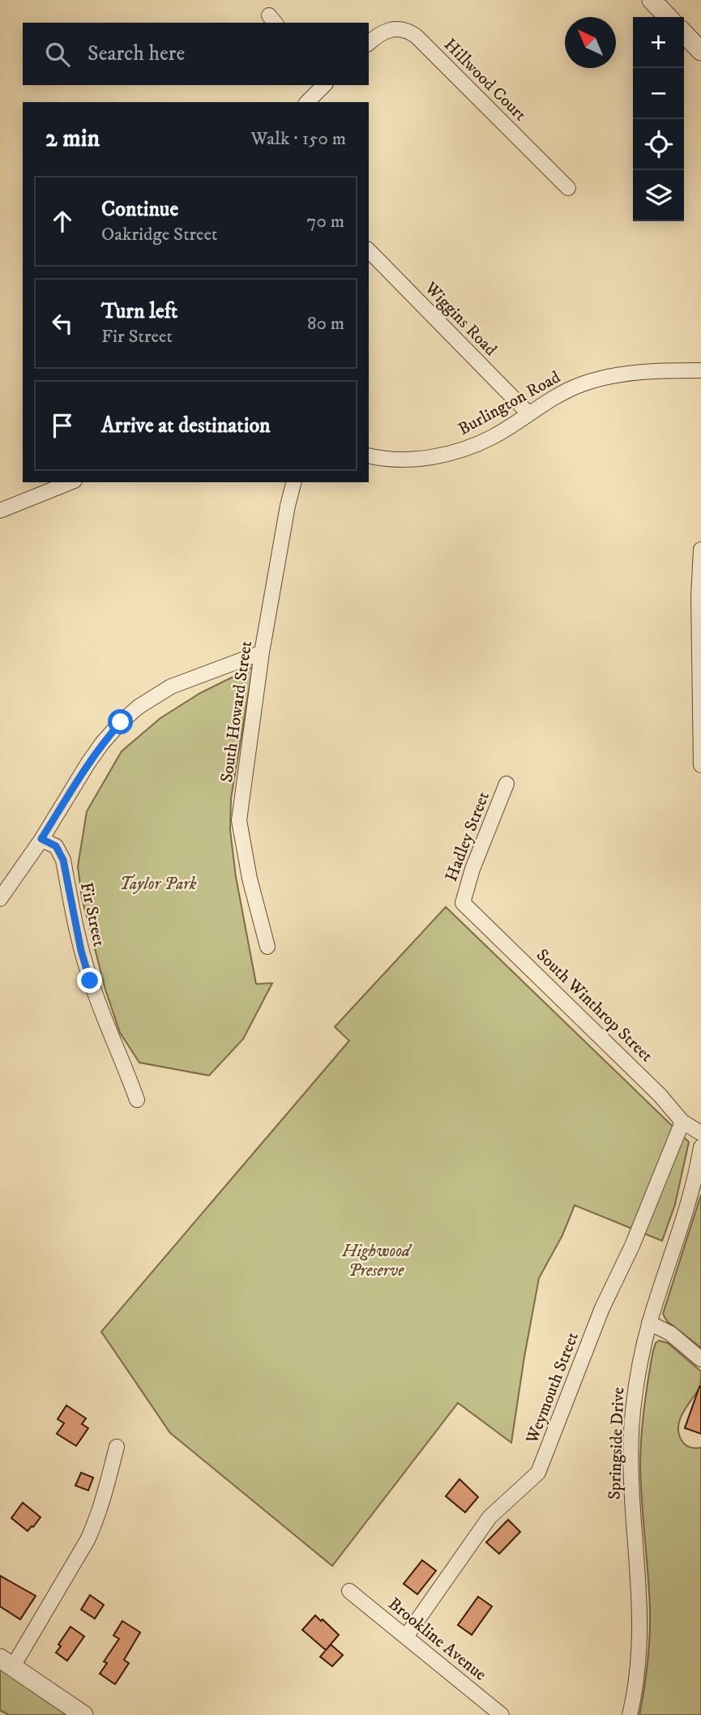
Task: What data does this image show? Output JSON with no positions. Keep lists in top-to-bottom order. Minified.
{"streets":{"street":["Hillwood Court","Wiggins Road","Burlington Road","South Howard Street","Hadley Street","Fir Street","South Winthrop Street","Weymouth Street","Springside Drive","Brookline Avenue"]},"crossings":[["Wiggins Road","Burlington Road"],["Hadley Street","South Winthrop Street"],["South Winthrop Street","Weymouth Street"],["Weymouth Street","Brookline Avenue"]],"parks":["Taylor Park","Highwood Preserve"],"north":"top left","page":{"map_buttons":["+","−"],"search":"Search here","heading":["2 min","Walk · 150 m"],"list":[["Continue","Oakridge Street","70 m"],["Turn left","Fir Street","80 m"],"Arrive at destination"]}}
